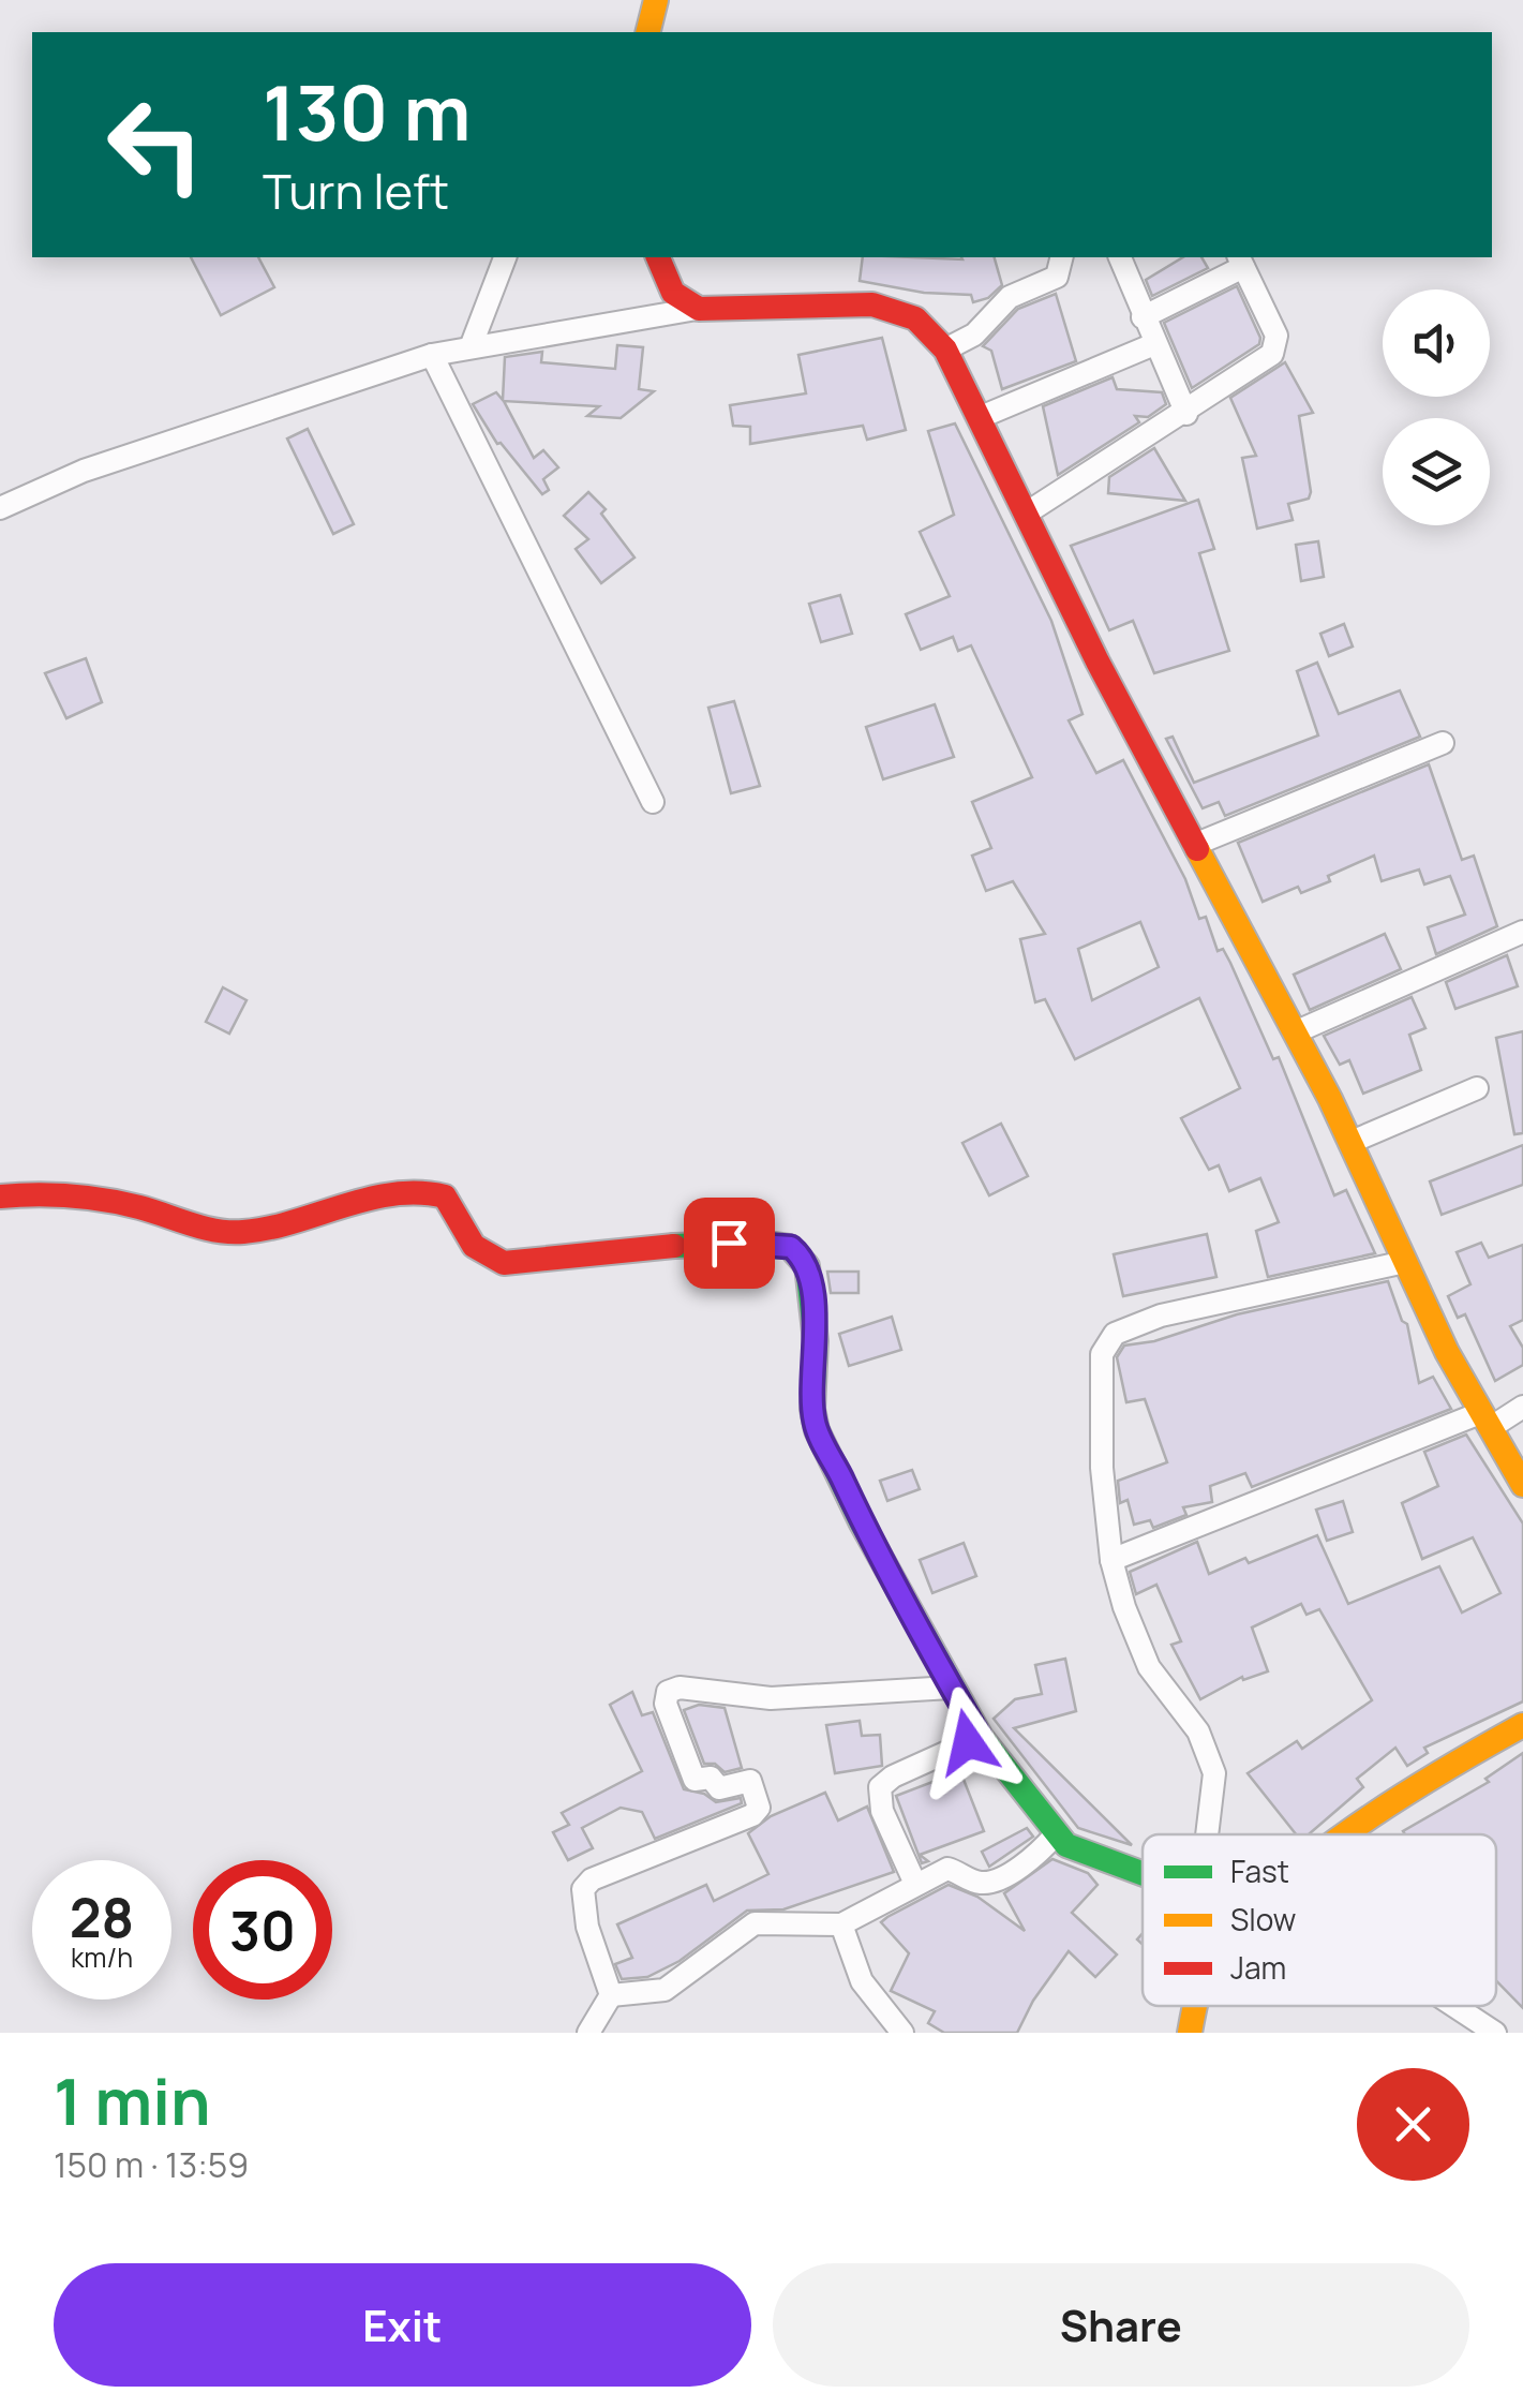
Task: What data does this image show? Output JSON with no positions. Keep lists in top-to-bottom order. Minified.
{"legend":["Fast","Slow","Jam"],"page":{"turn":["130 m","Turn left"],"speed":"28 km/h","limit":"30","heading":["1 min","150 m · 13:59"],"buttons":["Exit","Share"]}}
